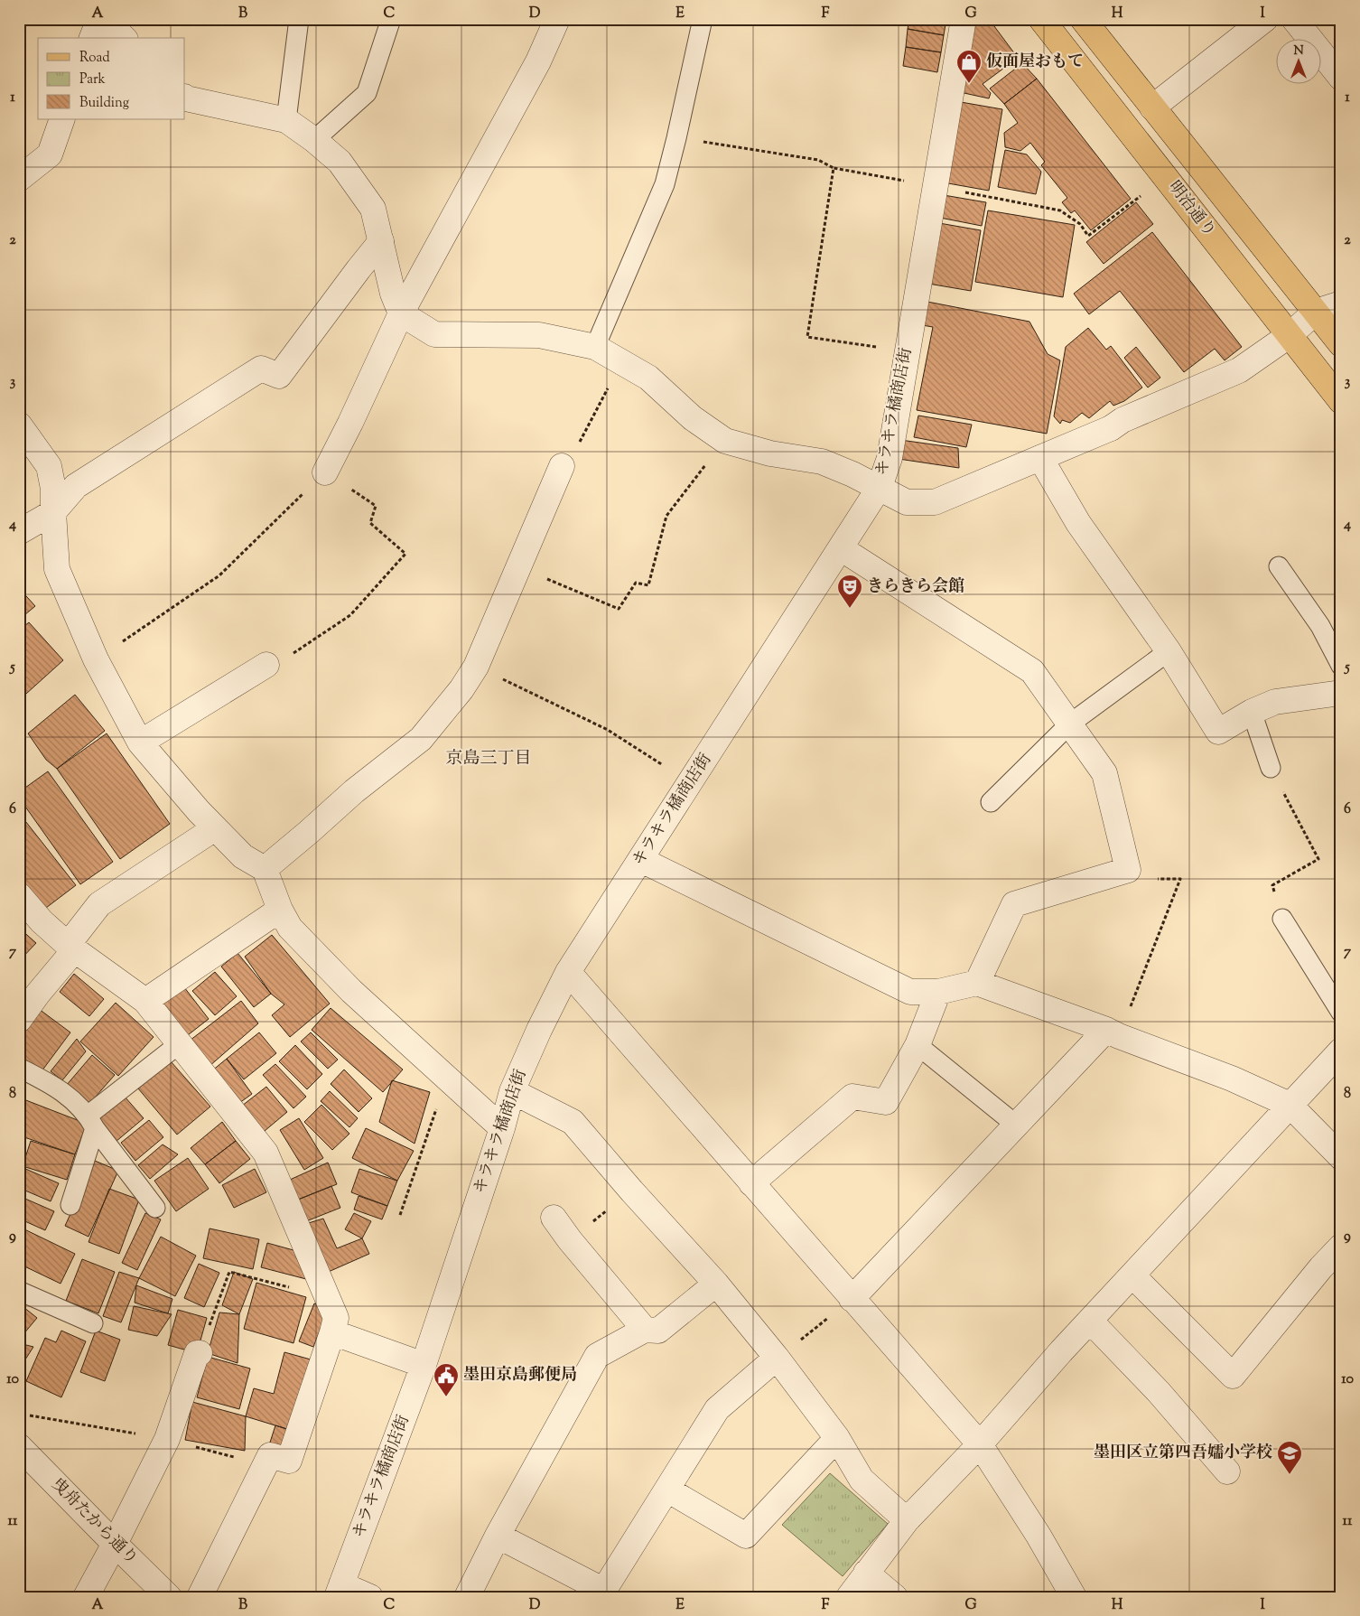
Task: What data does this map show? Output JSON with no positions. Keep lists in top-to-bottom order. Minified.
{"streets":{"main road":["明治通り"],"street":["キラキラ橘商店街","曳舟たから通り"]},"districts":["京島三丁目"],"places":{"shop":["仮面屋おもて"],"theatre":["きらきら会館"],"public building":["墨田京島郵便局"],"school or university":["墨田区立第四吾嬬小学校"]},"legend":["Road","Park","Building"],"north":"top","grid":{"columns":["A","B","C","D","E","F","G","H","I"],"rows":["1","2","3","4","5","6","7","8","9","10","11"]}}
